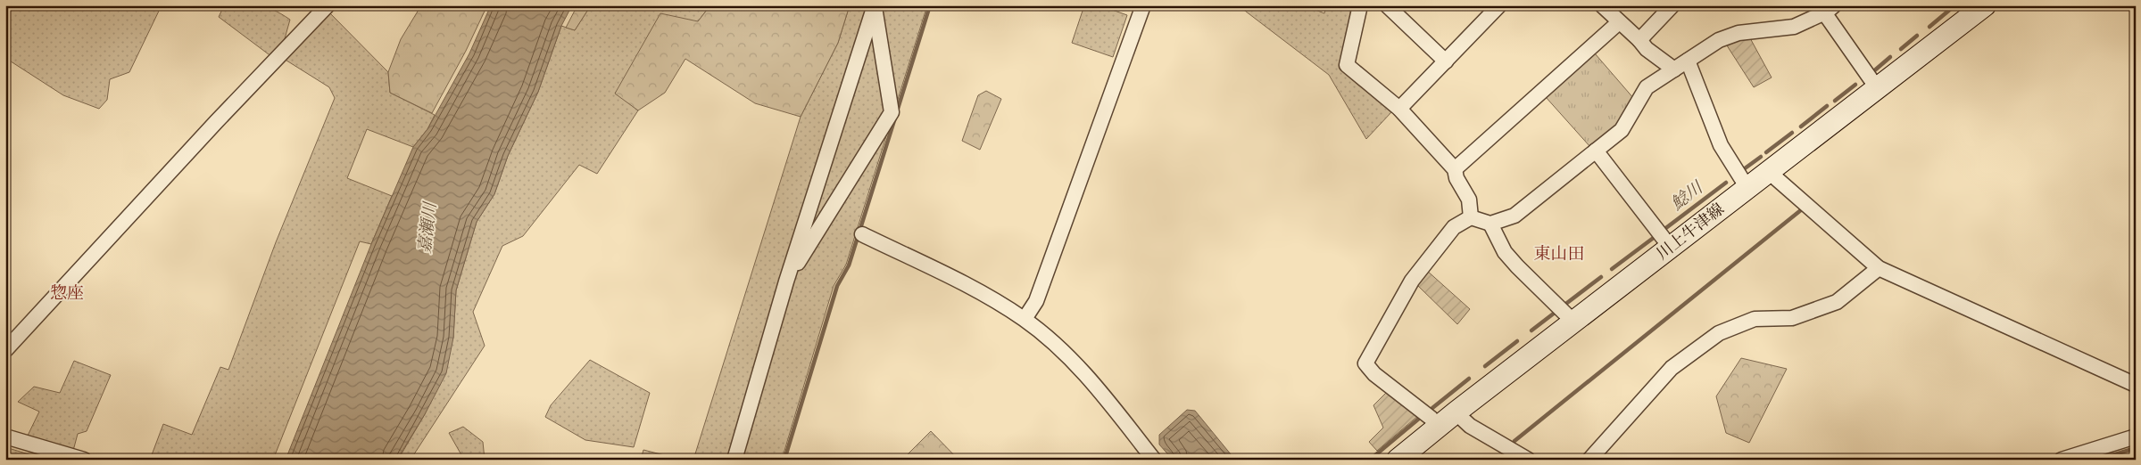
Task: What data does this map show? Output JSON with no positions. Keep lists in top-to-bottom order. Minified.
{"streets":{"main road":["川上牛津線"]},"districts":["東山田","惣座"],"water":["鯰川","嘉瀬川"]}
